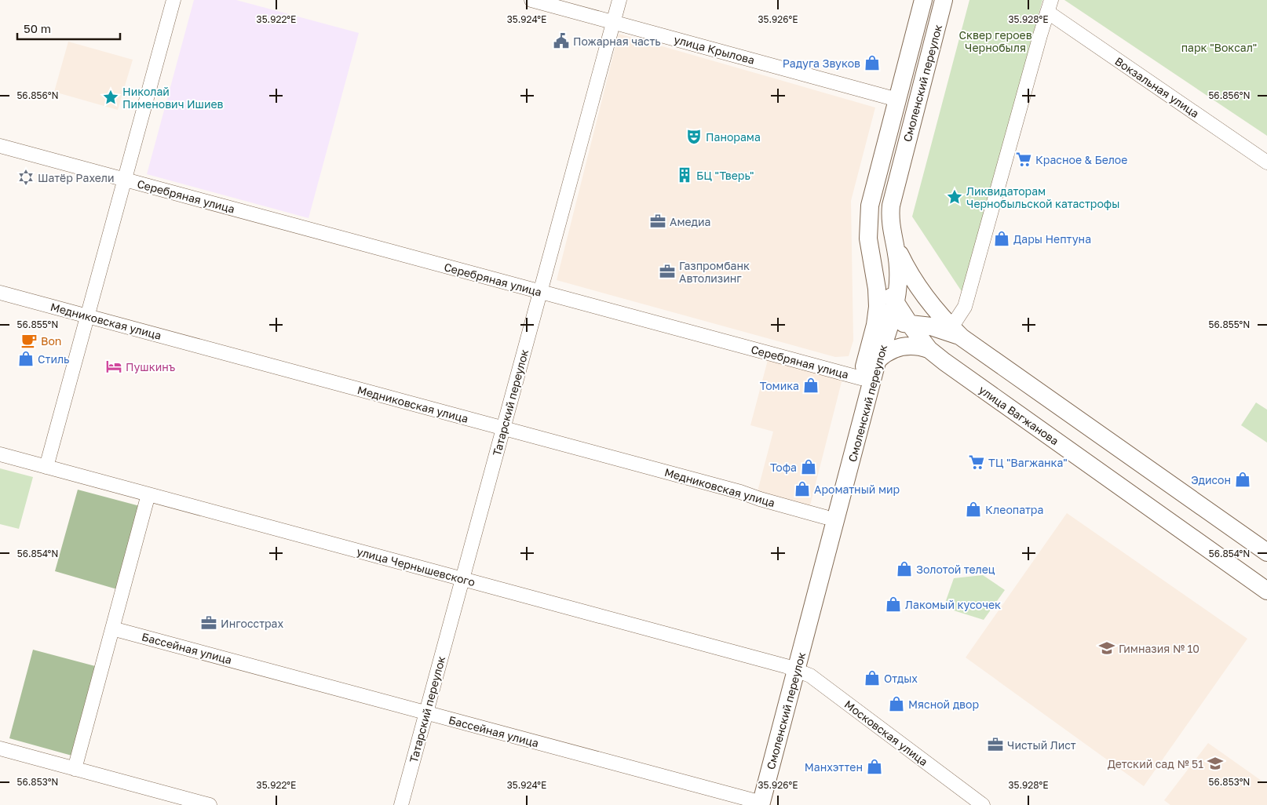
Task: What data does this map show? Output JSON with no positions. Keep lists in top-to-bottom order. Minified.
{"streets":{"main road":["Смоленский переулок","улица Вагжанова"],"street":["улица Крылова","Вокзальная улица","Серебряная улица","Медниковская улица","Татарский переулок","улица Чернышевского","Бассейная улица","Московская улица"]},"crossings":[["улица Крылова","Смоленский переулок"],["улица Крылова","Татарский переулок"],["Смоленский переулок","Серебряная улица"],["Смоленский переулок","Медниковская улица"],["Смоленский переулок","улица Вагжанова"],["Смоленский переулок","улица Чернышевского"],["Смоленский переулок","Бассейная улица"],["Смоленский переулок","Московская улица"],["Серебряная улица","Татарский переулок"],["Медниковская улица","Татарский переулок"],["Татарский переулок","улица Чернышевского"],["Татарский переулок","Бассейная улица"],["улица Чернышевского","Московская улица"]],"parks":["Сквер героев Чернобыля","парк \"Воксал\""],"places":{"public building":["Пожарная часть"],"shop":["Радуга Звуков","Дары Нептуна","Стиль","Томика","Тофа","Эдисон","Ароматный мир","Клеопатра","Золотой телец","Лакомый кусочек","Отдых","Мясной двор","Манхэттен"],"place":["Николай Пименович Ишиев","Ликвидаторам Чернобыльской катастрофы"],"theatre":["Панорама"],"supermarket":["Красное & Белое","ТЦ \"Вагжанка\""],"building":["БЦ \"Тверь\""],"synagogue":["Шатёр Рахели"],"office":["Амедиа","Газпромбанк Автолизинг","Ингосстрах","Чистый Лист"],"cafe":["Bon"],"hotel":["Пушкинъ"],"school or university":["Гимназия № 10","Детский сад № 51"]},"scale_bar":"50 m","coordinates":["35.922°E","35.924°E","35.926°E","35.928°E","56.856°N","56.855°N","56.854°N","56.853°N"]}
